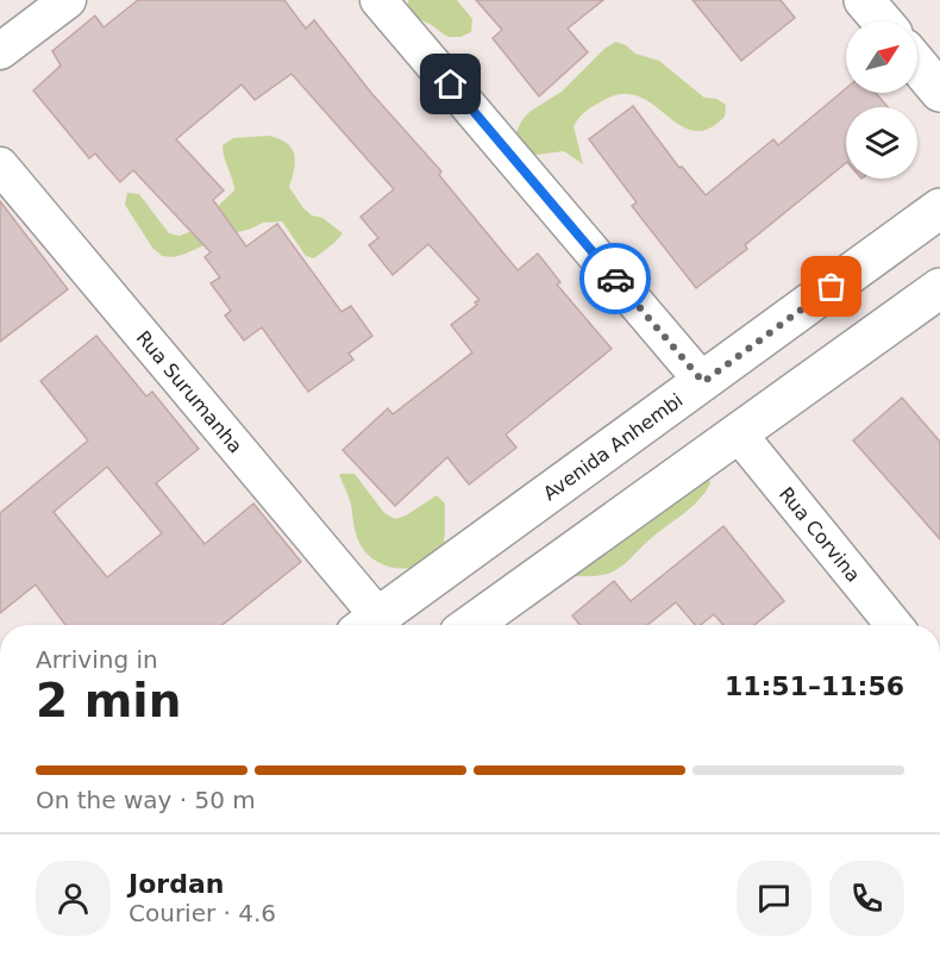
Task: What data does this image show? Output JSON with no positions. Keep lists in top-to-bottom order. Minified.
{"streets":{"street":["Rua Surumanha","Avenida Anhembi","Rua Corvina"]},"north":"top right","page":{"heading":["2 min","Arriving in","11:51–11:56"],"panel":["Jordan","Courier · 4.6"],"bar":"On the way · 50 m"}}
